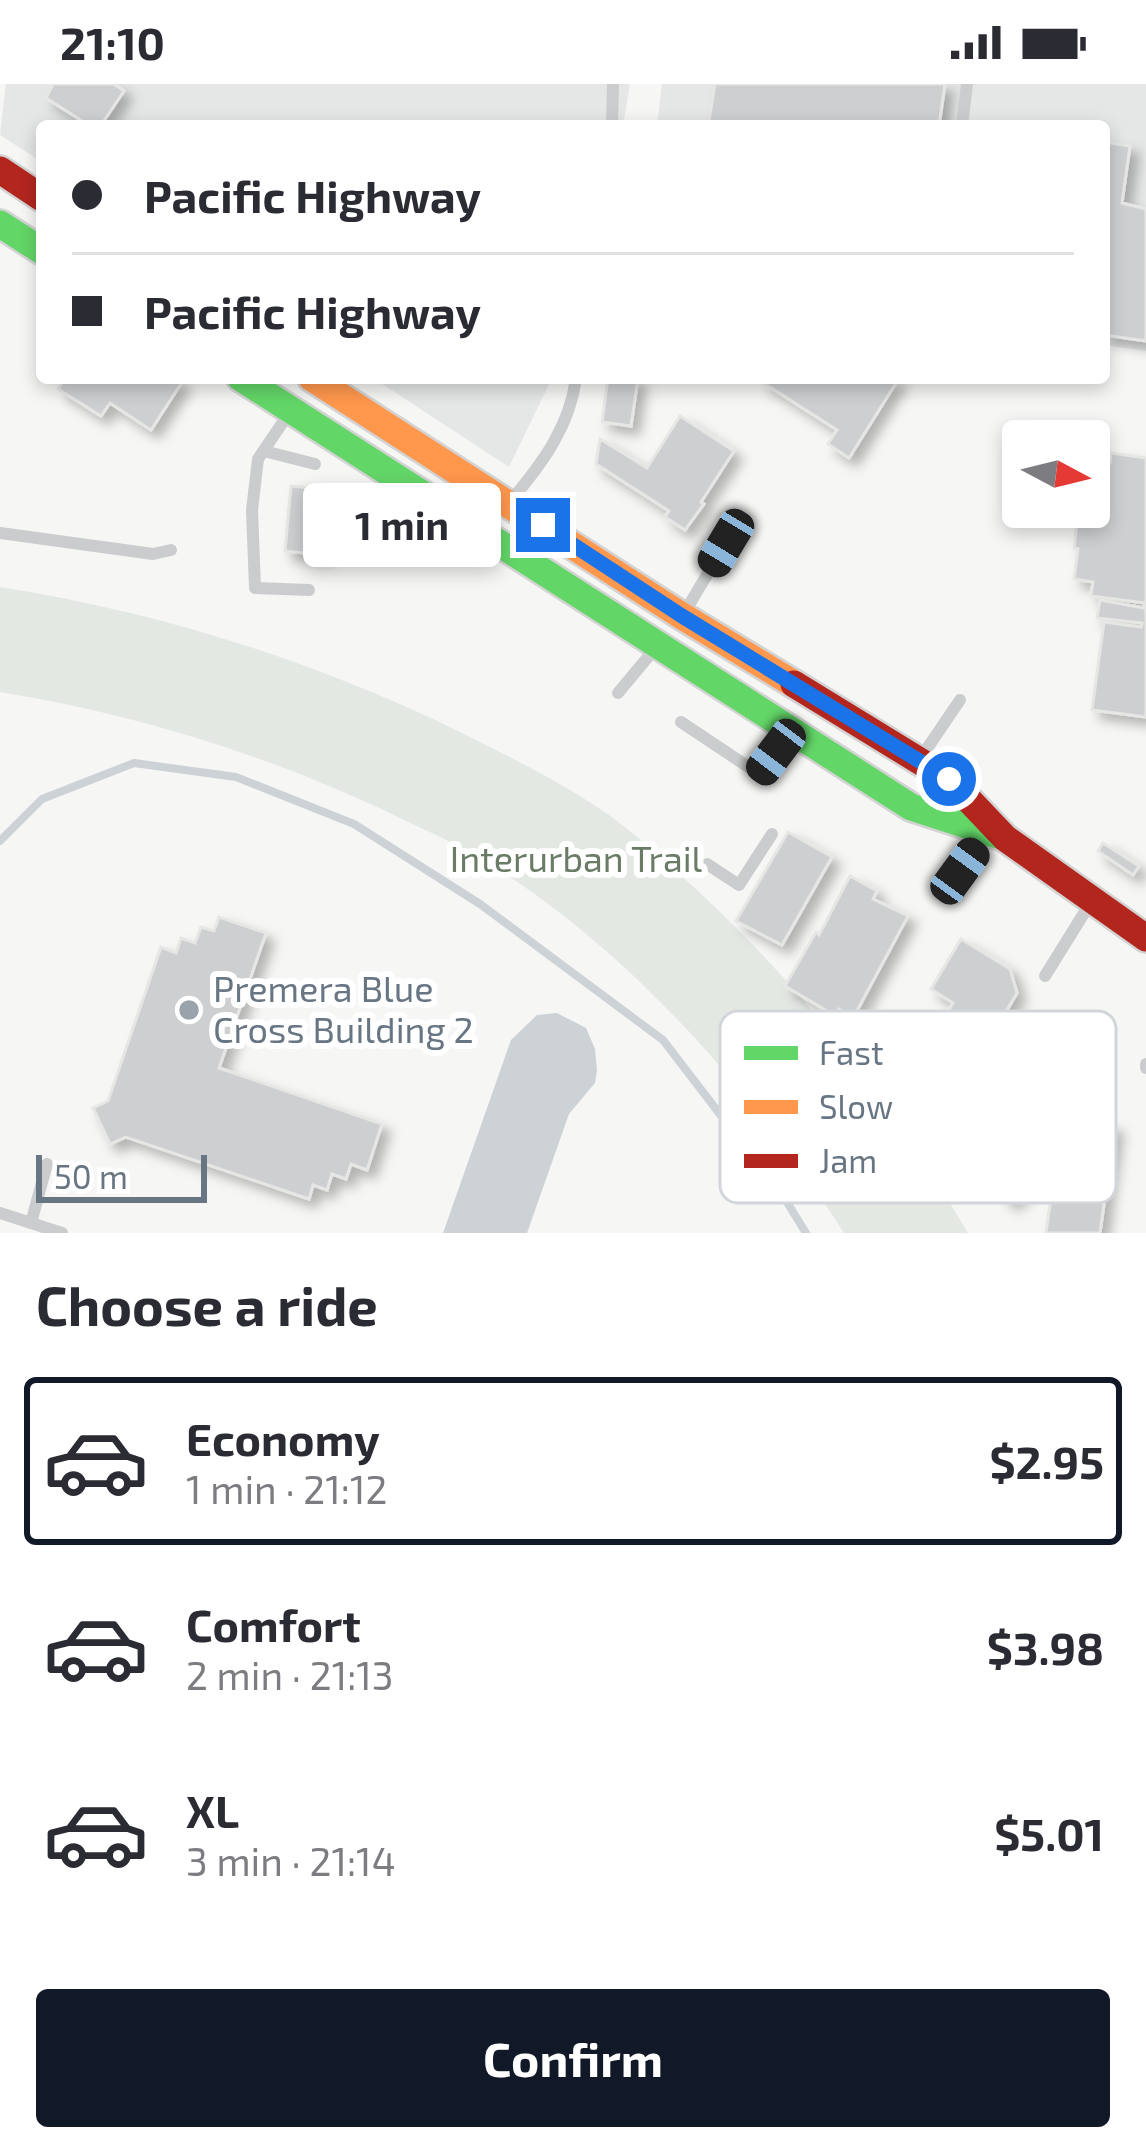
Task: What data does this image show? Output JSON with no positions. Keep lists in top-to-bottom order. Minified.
{"parks":["Interurban Trail"],"places":["Premera Blue Cross Building 2"],"legend":["Fast","Slow","Jam"],"scale_bar":"50 m","north":"right","page":{"status":"21:10","banner":["Pacific Highway","Pacific Highway"],"bubble":"1 min","scale":"50 m","heading":"Choose a ride","list":[{"name":"Economy","note":"1 min · 21:12","value":"$2.95"},{"name":"Comfort","note":"2 min · 21:13","value":"$3.98"},{"name":"XL","note":"3 min · 21:14","value":"$5.01"}],"buttons":"Confirm"}}
